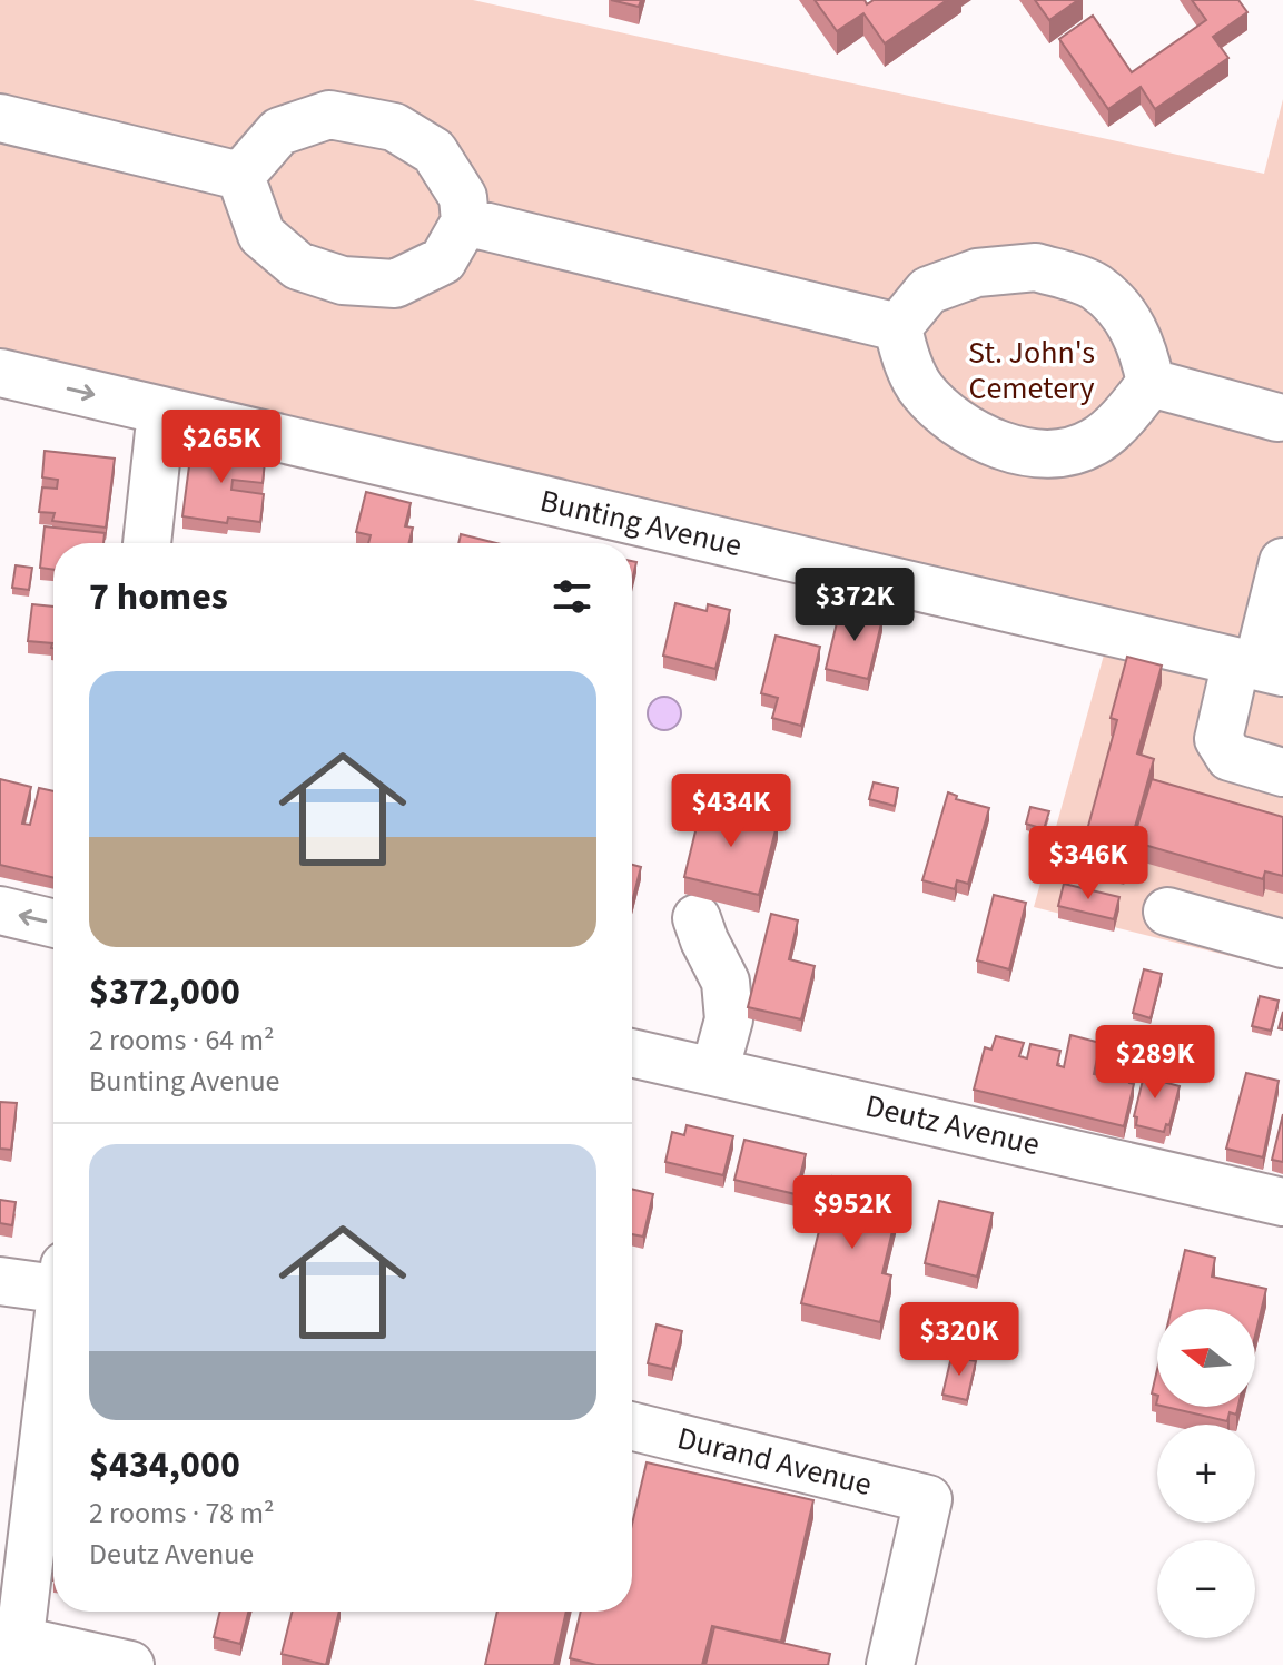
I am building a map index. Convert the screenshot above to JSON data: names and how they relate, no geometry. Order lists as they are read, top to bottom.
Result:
{
  "streets": {
    "street": ["Bunting Avenue", "Deutz Avenue", "Durand Avenue"]
  },
  "parks": ["St. John's Cemetery"],
  "north": "left",
  "page": {
    "price": [
      "$265K",
      "$372K",
      "$434K",
      "$346K",
      "$289K",
      "$952K",
      "$320K"
    ],
    "heading": "7 homes",
    "list": [
      {
        "name": "$372,000",
        "note": "2 rooms · 64 m² · Bunting Avenue"
      },
      {
        "name": "$434,000",
        "note": "2 rooms · 78 m² · Deutz Avenue"
      }
    ],
    "map_buttons": ["+", "−"]
  }
}
